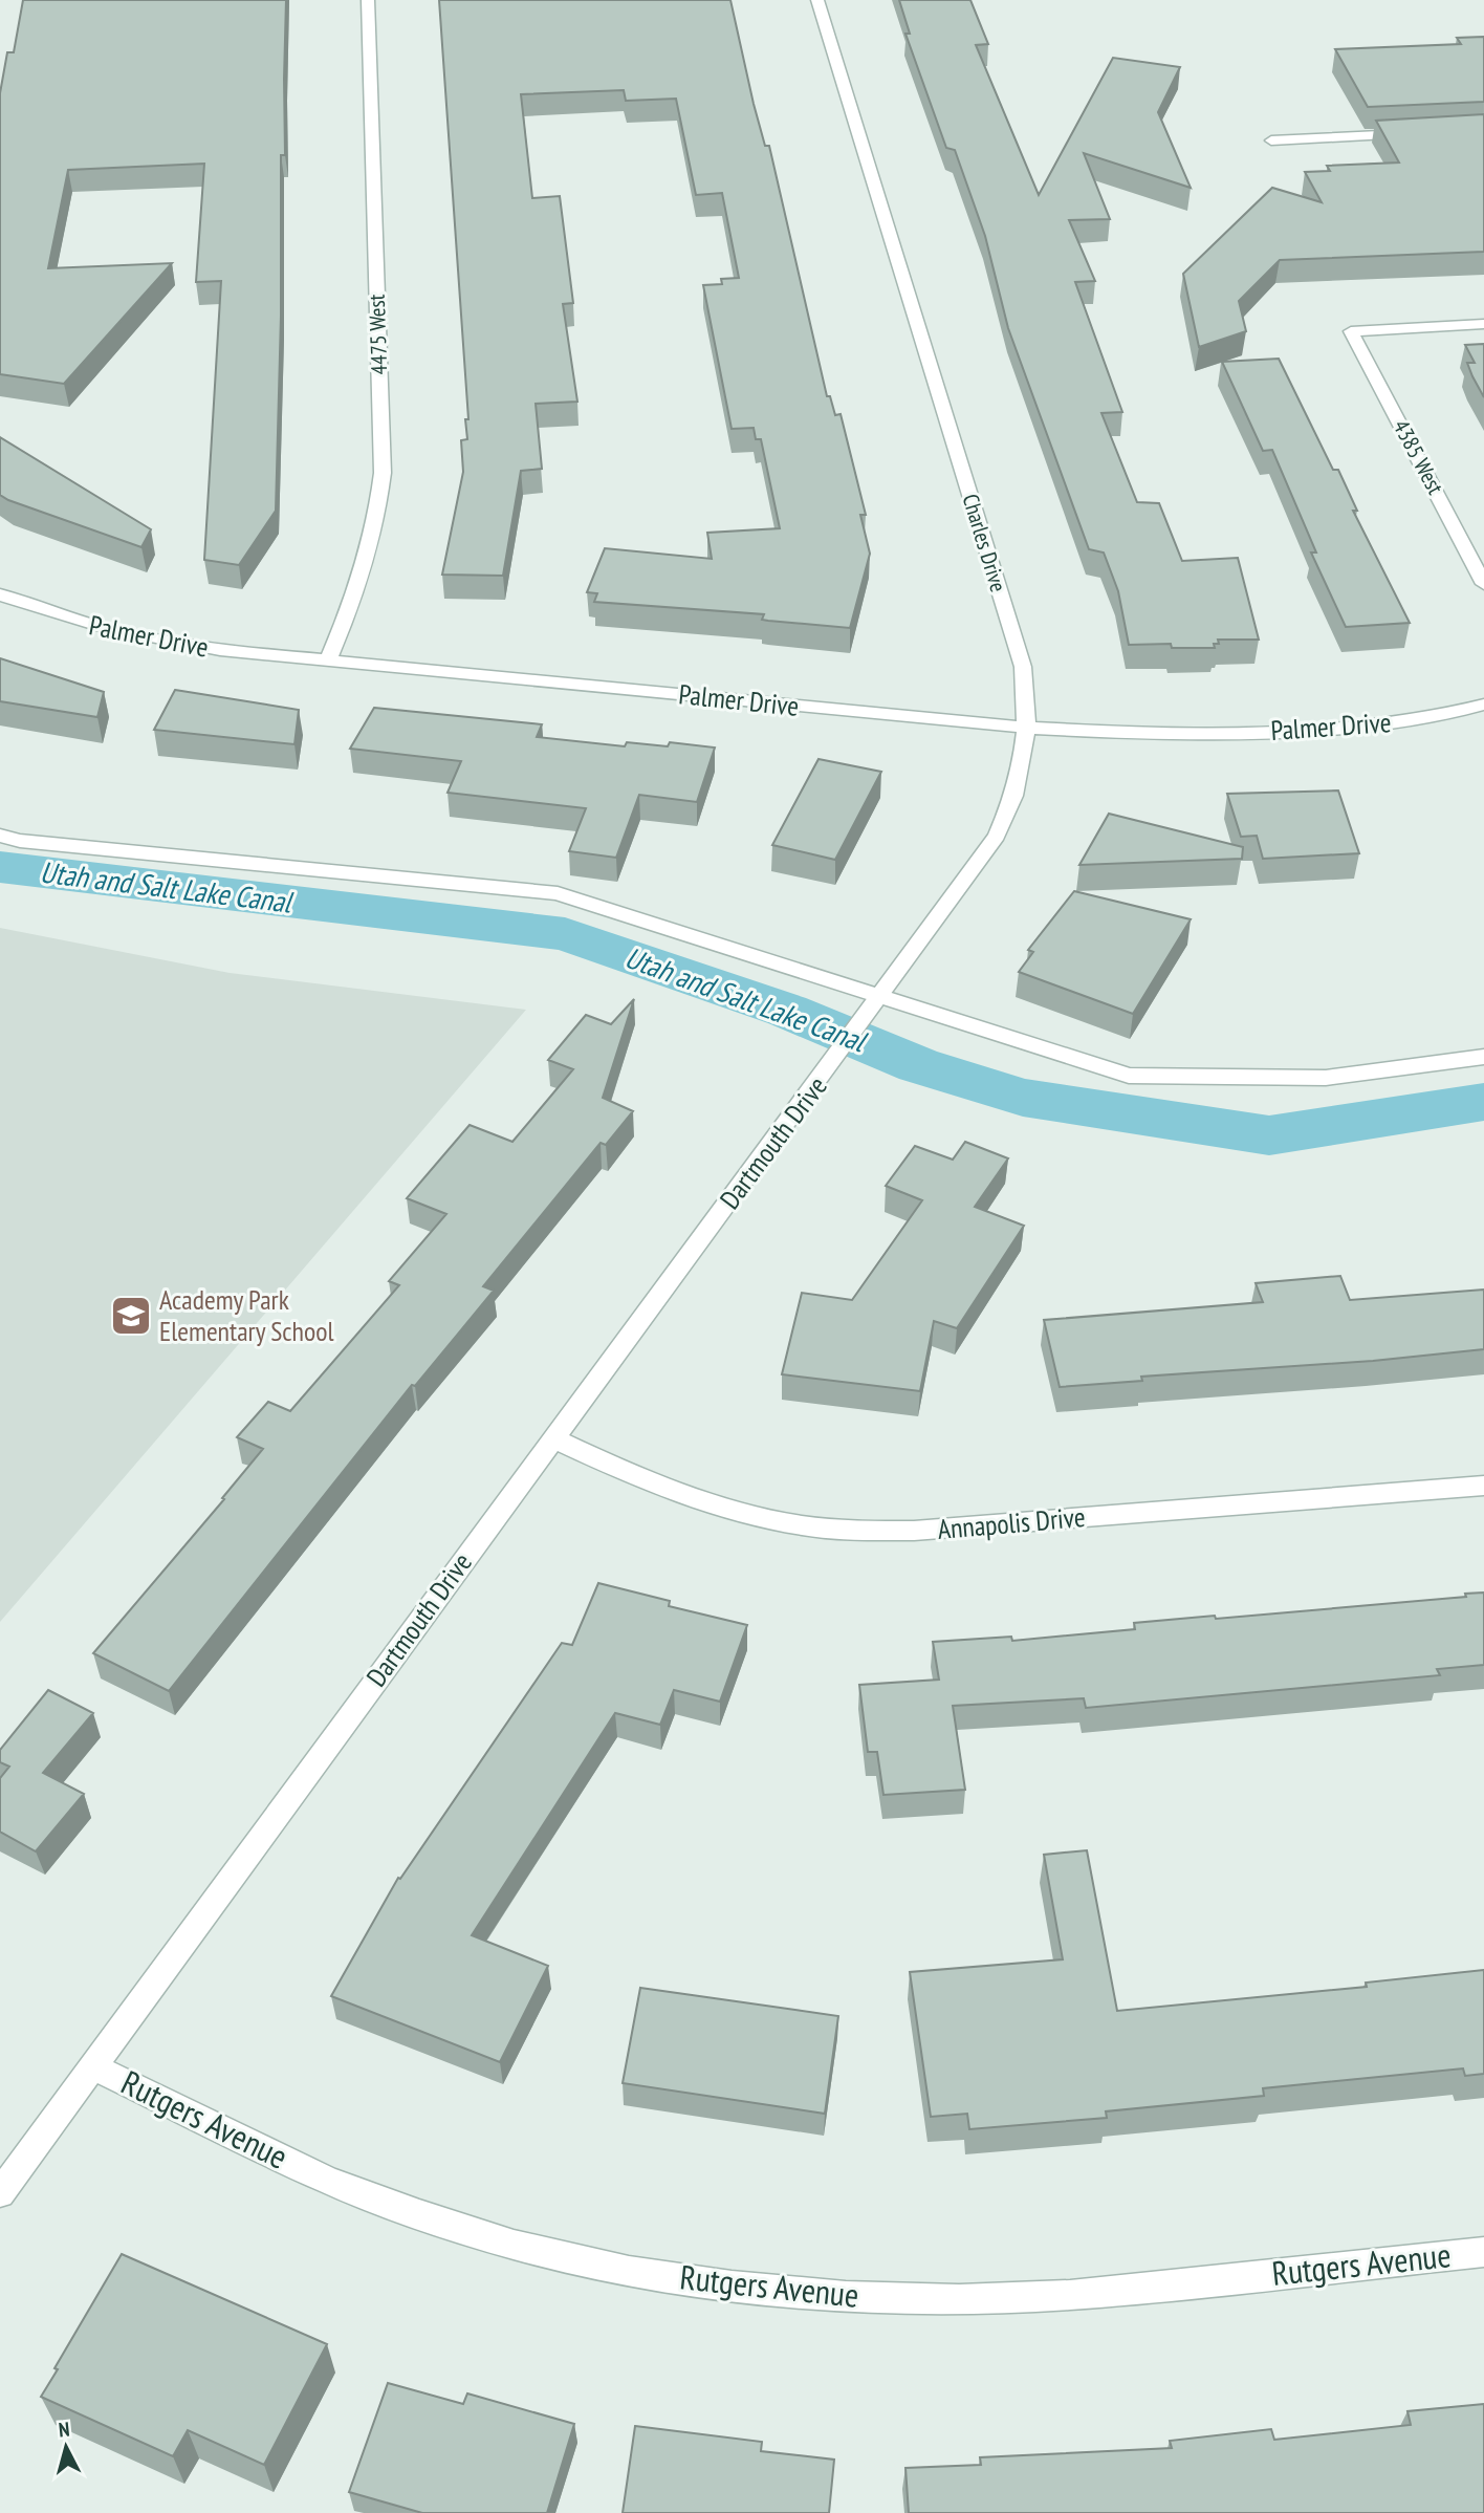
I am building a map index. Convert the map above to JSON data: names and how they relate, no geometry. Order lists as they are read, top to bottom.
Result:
{
  "streets": {
    "street": [
      "4475 West",
      "4385 West",
      "Charles Drive",
      "Palmer Drive",
      "Dartmouth Drive",
      "Annapolis Drive",
      "Rutgers Avenue"
    ]
  },
  "crossings": [
    ["4475 West", "Palmer Drive"],
    ["Charles Drive", "Palmer Drive"],
    ["Charles Drive", "Dartmouth Drive"],
    ["Dartmouth Drive", "Annapolis Drive"],
    ["Dartmouth Drive", "Rutgers Avenue"]
  ],
  "water": ["Utah and Salt Lake Canal"],
  "places": {
    "school or university": ["Academy Park Elementary School"]
  },
  "north": "top"
}
